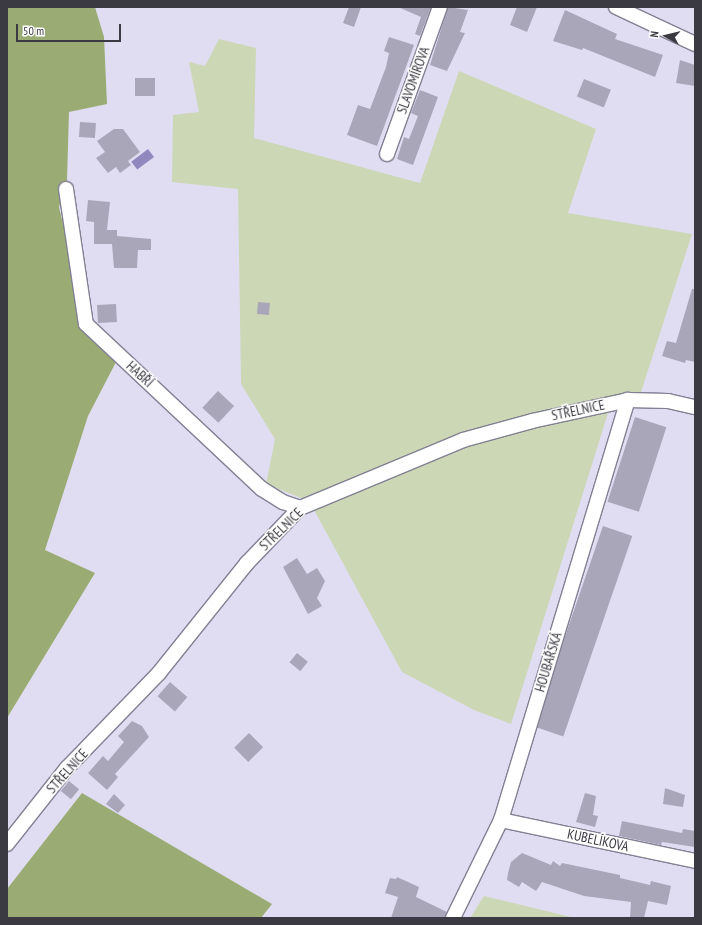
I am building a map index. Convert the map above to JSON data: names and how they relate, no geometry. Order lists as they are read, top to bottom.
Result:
{
  "streets": {
    "street": [
      "SLAVOMÍROVA",
      "HABŘÍ",
      "STŘELNICE",
      "HOUBAŘSKÁ",
      "KUBELÍKOVA"
    ]
  },
  "crossings": [
    ["HABŘÍ", "STŘELNICE"],
    ["STŘELNICE", "HOUBAŘSKÁ"],
    ["HOUBAŘSKÁ", "KUBELÍKOVA"]
  ],
  "scale_bar": "50 m",
  "north": "left"
}
